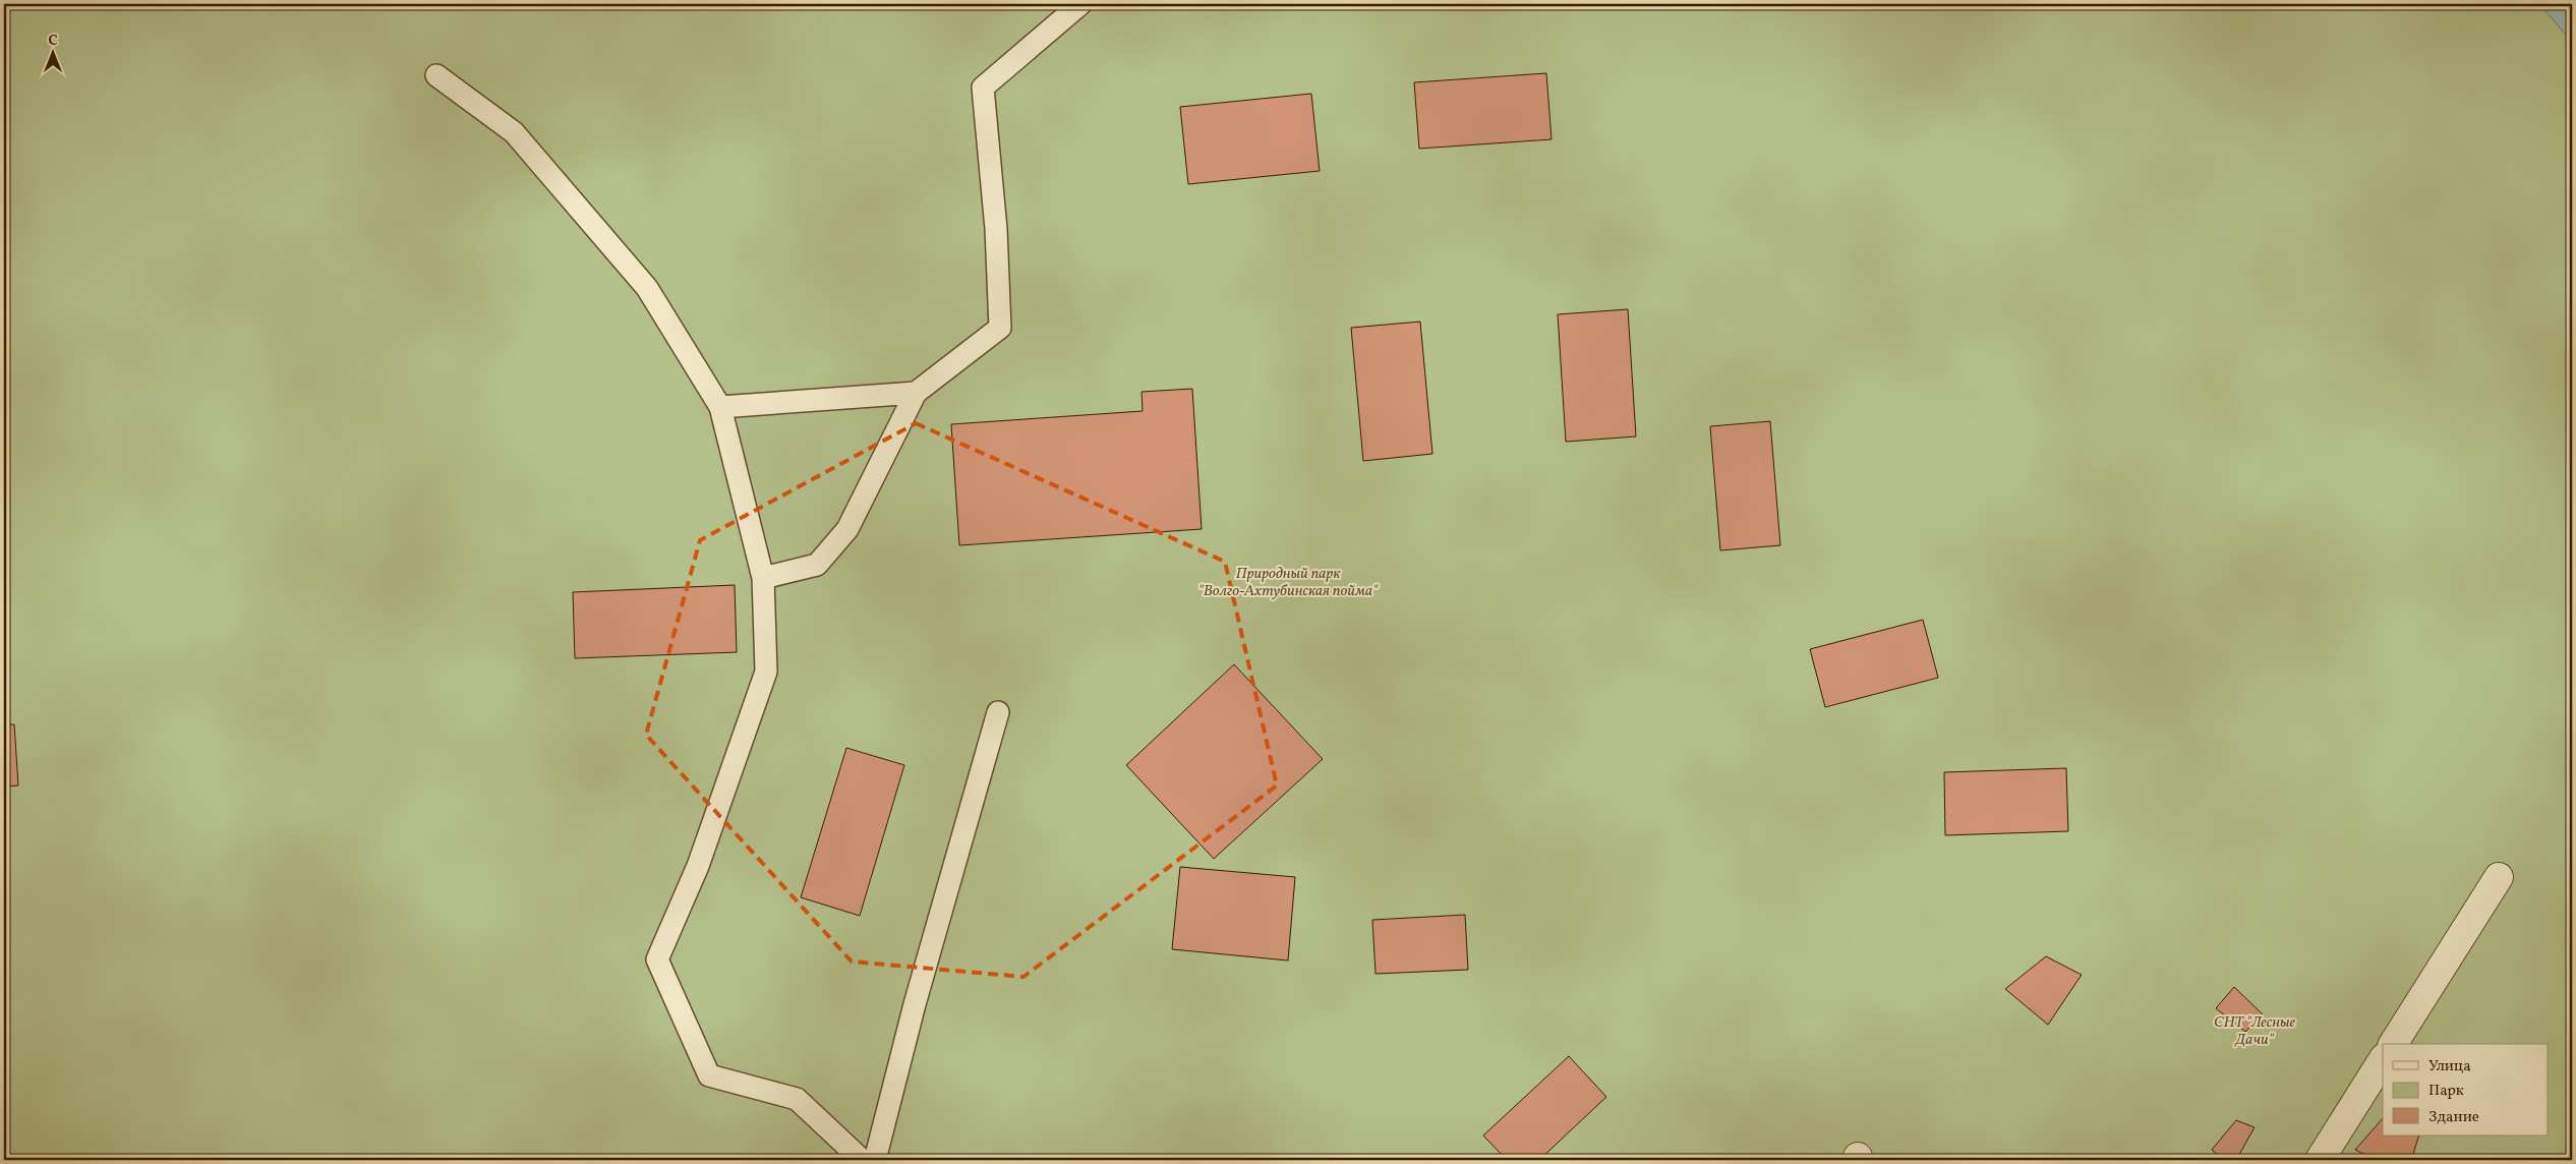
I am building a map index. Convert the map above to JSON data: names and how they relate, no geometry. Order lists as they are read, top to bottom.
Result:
{
  "parks": ["Природный парк \"Волго-Ахтубинская пойма\"", "СНТ \"Лесные Дачи\""],
  "legend": ["Улица", "Парк", "Здание"],
  "north": "top"
}
